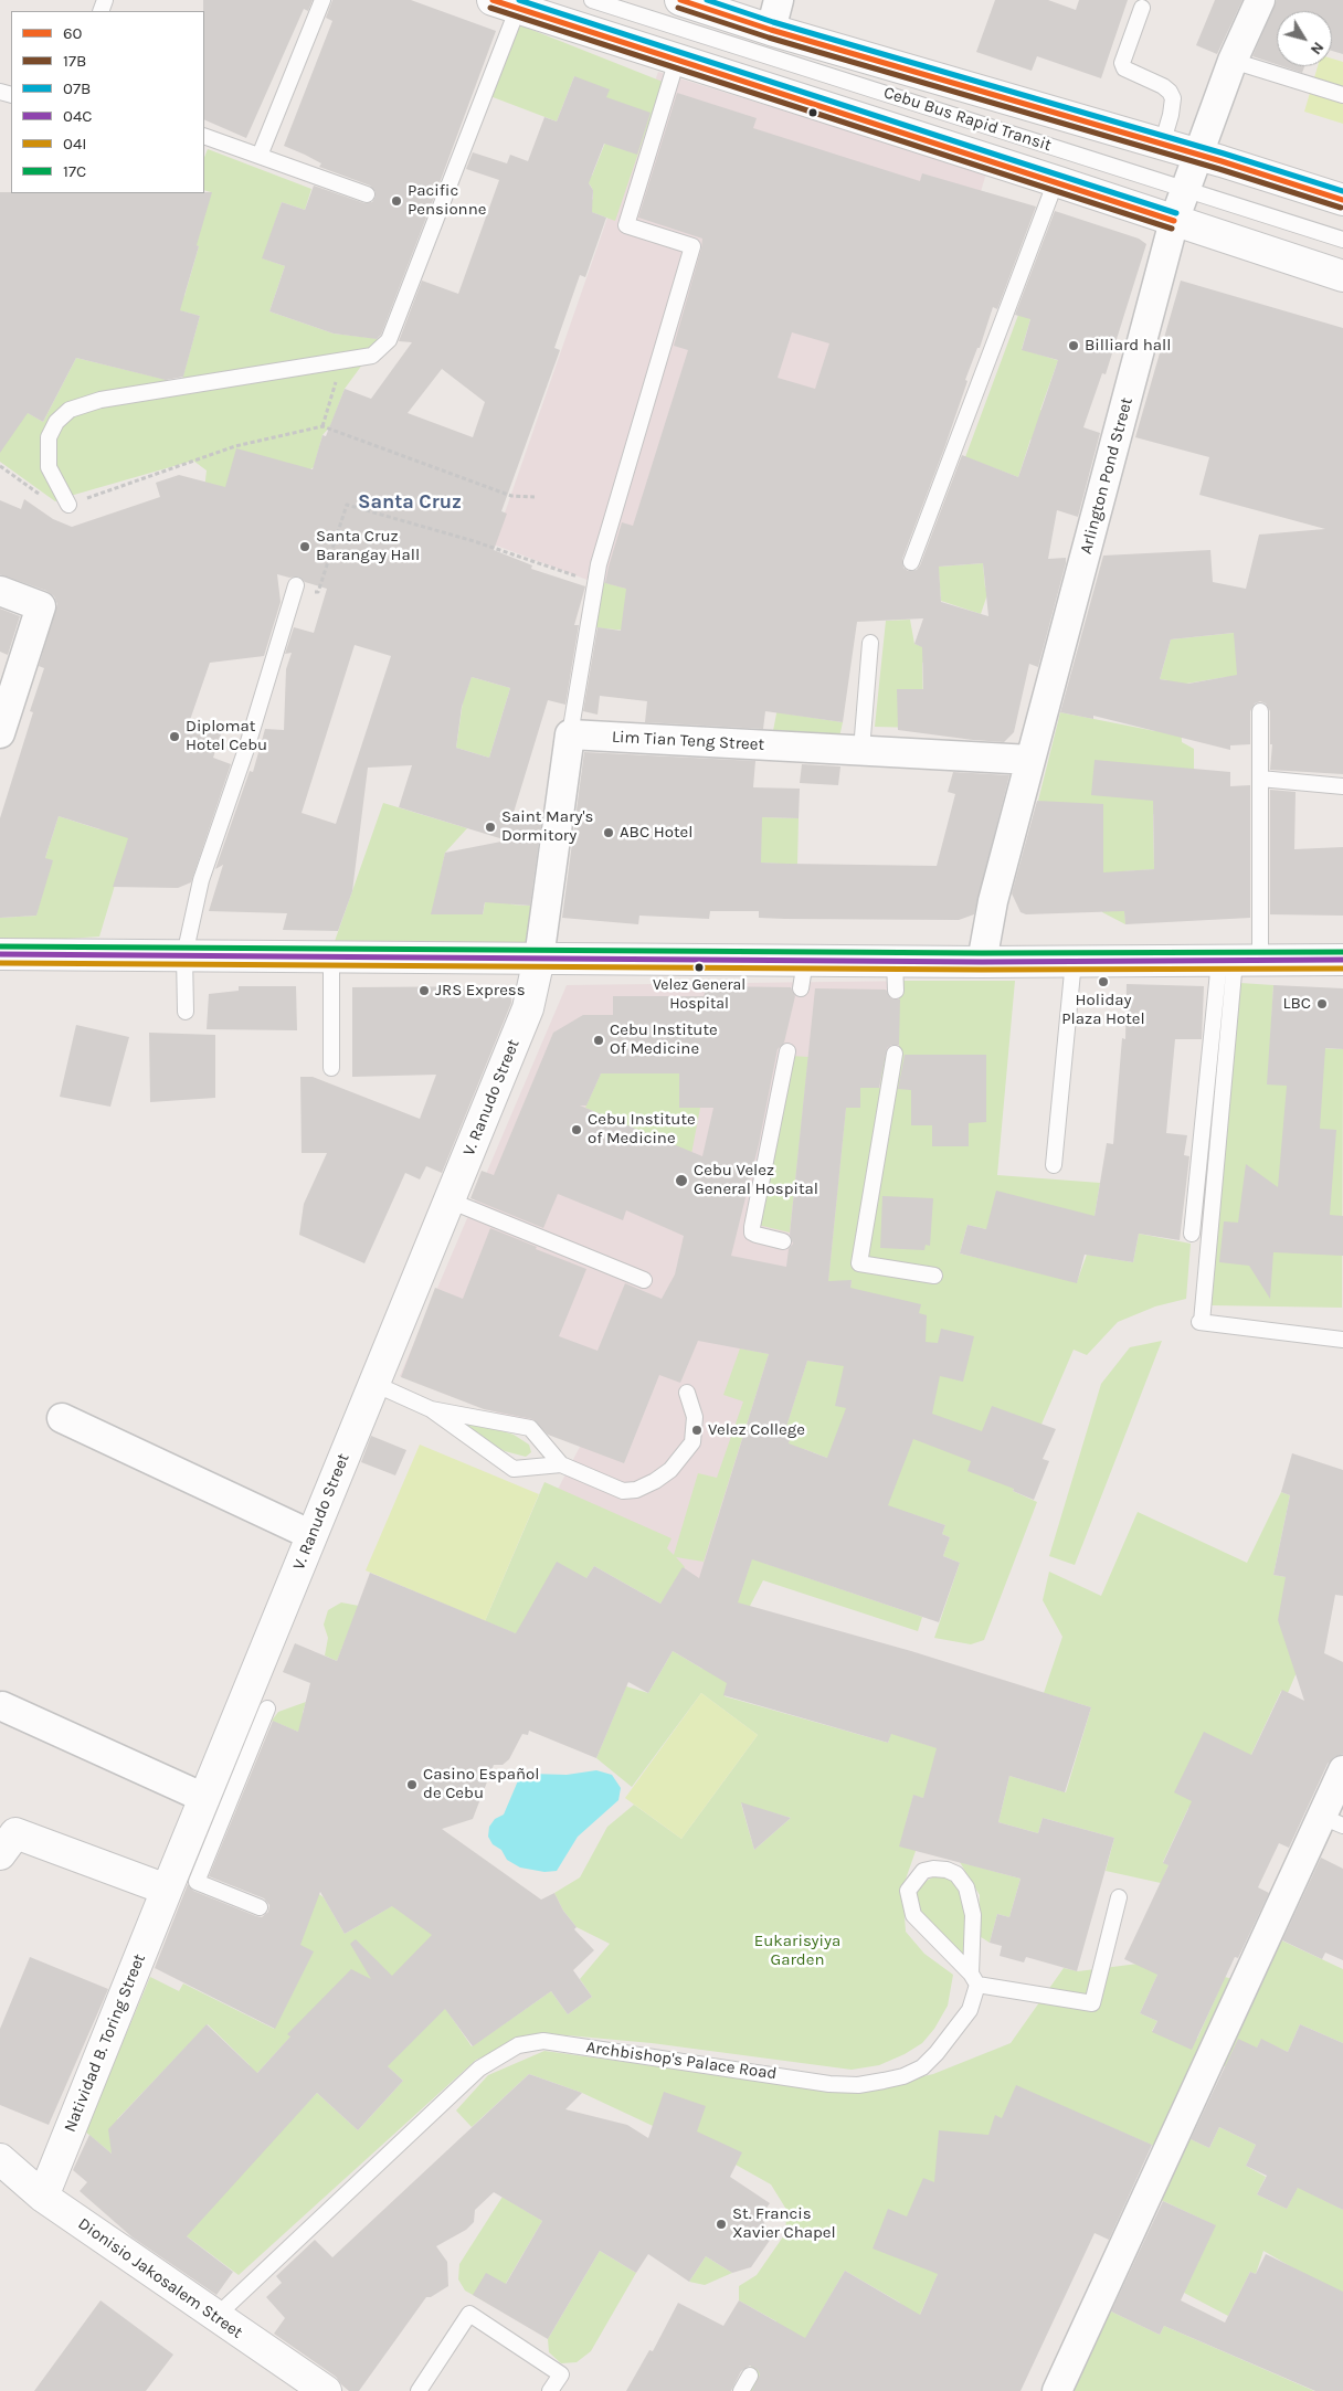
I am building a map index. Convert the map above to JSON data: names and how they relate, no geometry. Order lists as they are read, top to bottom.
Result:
{
  "streets": {
    "street": [
      "Arlington Pond Street",
      "Lim Tian Teng Street",
      "V. Ranudo Street",
      "Natividad B. Toring Street",
      "Dionisio Jakosalem Street"
    ],
    "lane": ["Cebu Bus Rapid Transit", "Archbishop's Palace Road"]
  },
  "crossings": [
    ["Cebu Bus Rapid Transit", "Arlington Pond Street"],
    ["Arlington Pond Street", "Lim Tian Teng Street"],
    ["V. Ranudo Street", "Natividad B. Toring Street"],
    ["Natividad B. Toring Street", "Dionisio Jakosalem Street"],
    ["Archbishop's Palace Road", "Dionisio Jakosalem Street"]
  ],
  "districts": ["Santa Cruz"],
  "parks": ["Eukarisyiya Garden"],
  "places": [
    "Pacific Pensionne",
    "Billiard hall",
    "Santa Cruz Barangay Hall",
    "Diplomat Hotel Cebu",
    "Saint Mary's Dormitory",
    "ABC Hotel",
    "Velez General Hospital",
    "Holiday Plaza Hotel",
    "JRS Express",
    "LBC",
    "Cebu Institute Of Medicine",
    "Cebu Institute of Medicine",
    "Cebu Velez General Hospital",
    "Velez College",
    "Casino Español de Cebu",
    "St. Francis Xavier Chapel"
  ],
  "lines": [
    "transit line 60",
    "transit line 07B",
    "transit line 17B",
    "transit line 17C",
    "transit line 04C",
    "transit line 04I"
  ],
  "legend": [
    "60",
    "17B",
    "07B",
    "04C",
    "04I",
    "17C"
  ],
  "north": "bottom right"
}
